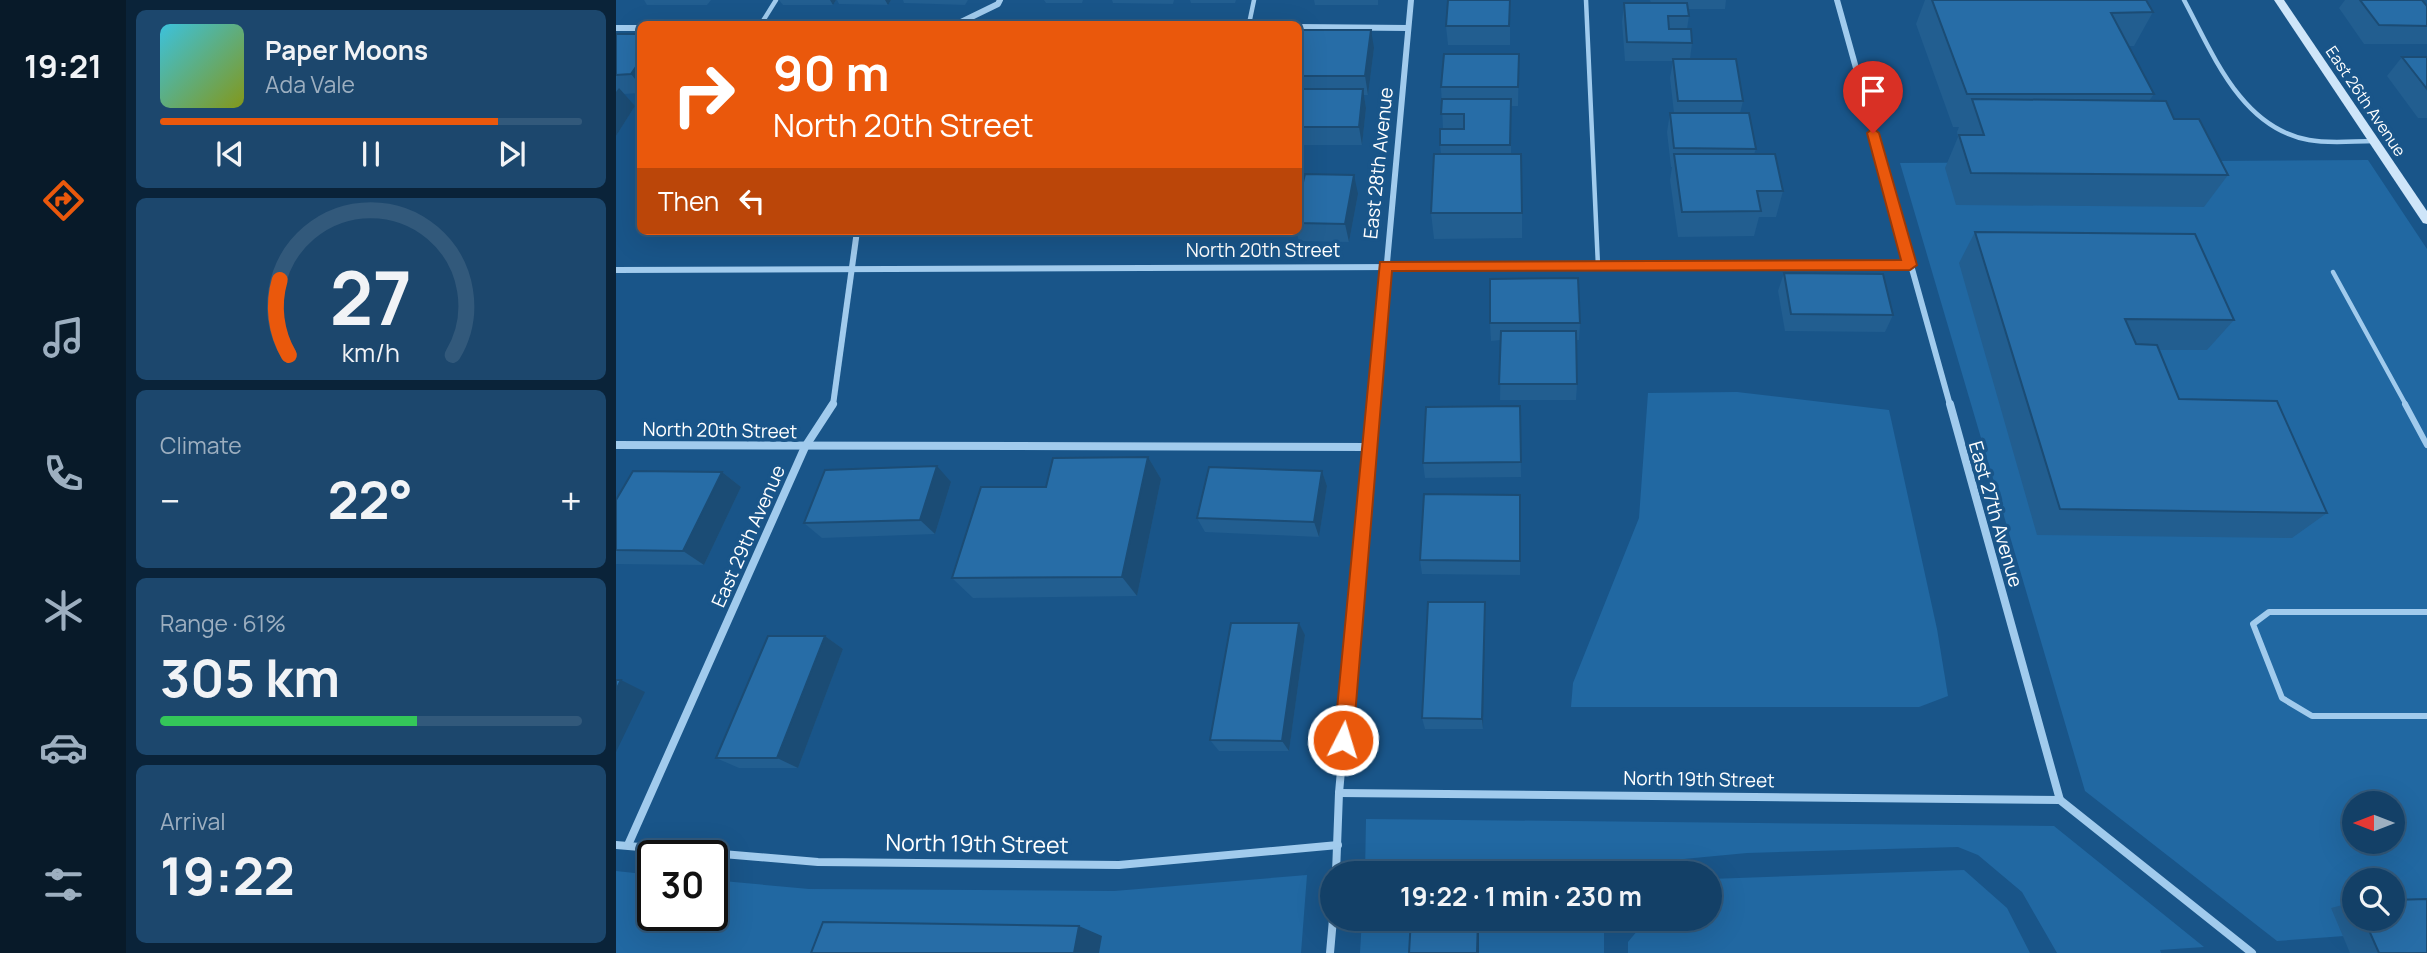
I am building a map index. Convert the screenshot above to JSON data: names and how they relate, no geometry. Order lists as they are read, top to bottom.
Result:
{
  "streets": {
    "street": [
      "East 26th Avenue",
      "East 28th Avenue",
      "North 20th Street",
      "East 27th Avenue",
      "East 29th Avenue",
      "North 19th Street"
    ]
  },
  "crossings": [
    ["East 28th Avenue", "North 20th Street"],
    ["East 28th Avenue", "North 19th Street"],
    ["North 20th Street", "East 27th Avenue"],
    ["North 20th Street", "East 29th Avenue"],
    ["East 27th Avenue", "North 19th Street"],
    ["East 29th Avenue", "North 19th Street"]
  ],
  "north": "left",
  "page": {
    "tabs": "19:21",
    "turn": ["90 m", "North 20th Street"],
    "song": ["Paper Moons", "Ada Vale"],
    "then": "Then",
    "tile": [
      "Climate",
      ["Range · 61%", "305 km"],
      ["Arrival", "19:22"]
    ],
    "heat": ["−", "22°", "+"],
    "limit": "30",
    "trip": "19:22 · 1 min · 230 m",
    "gauge": ["27", "km/h"]
  }
}
